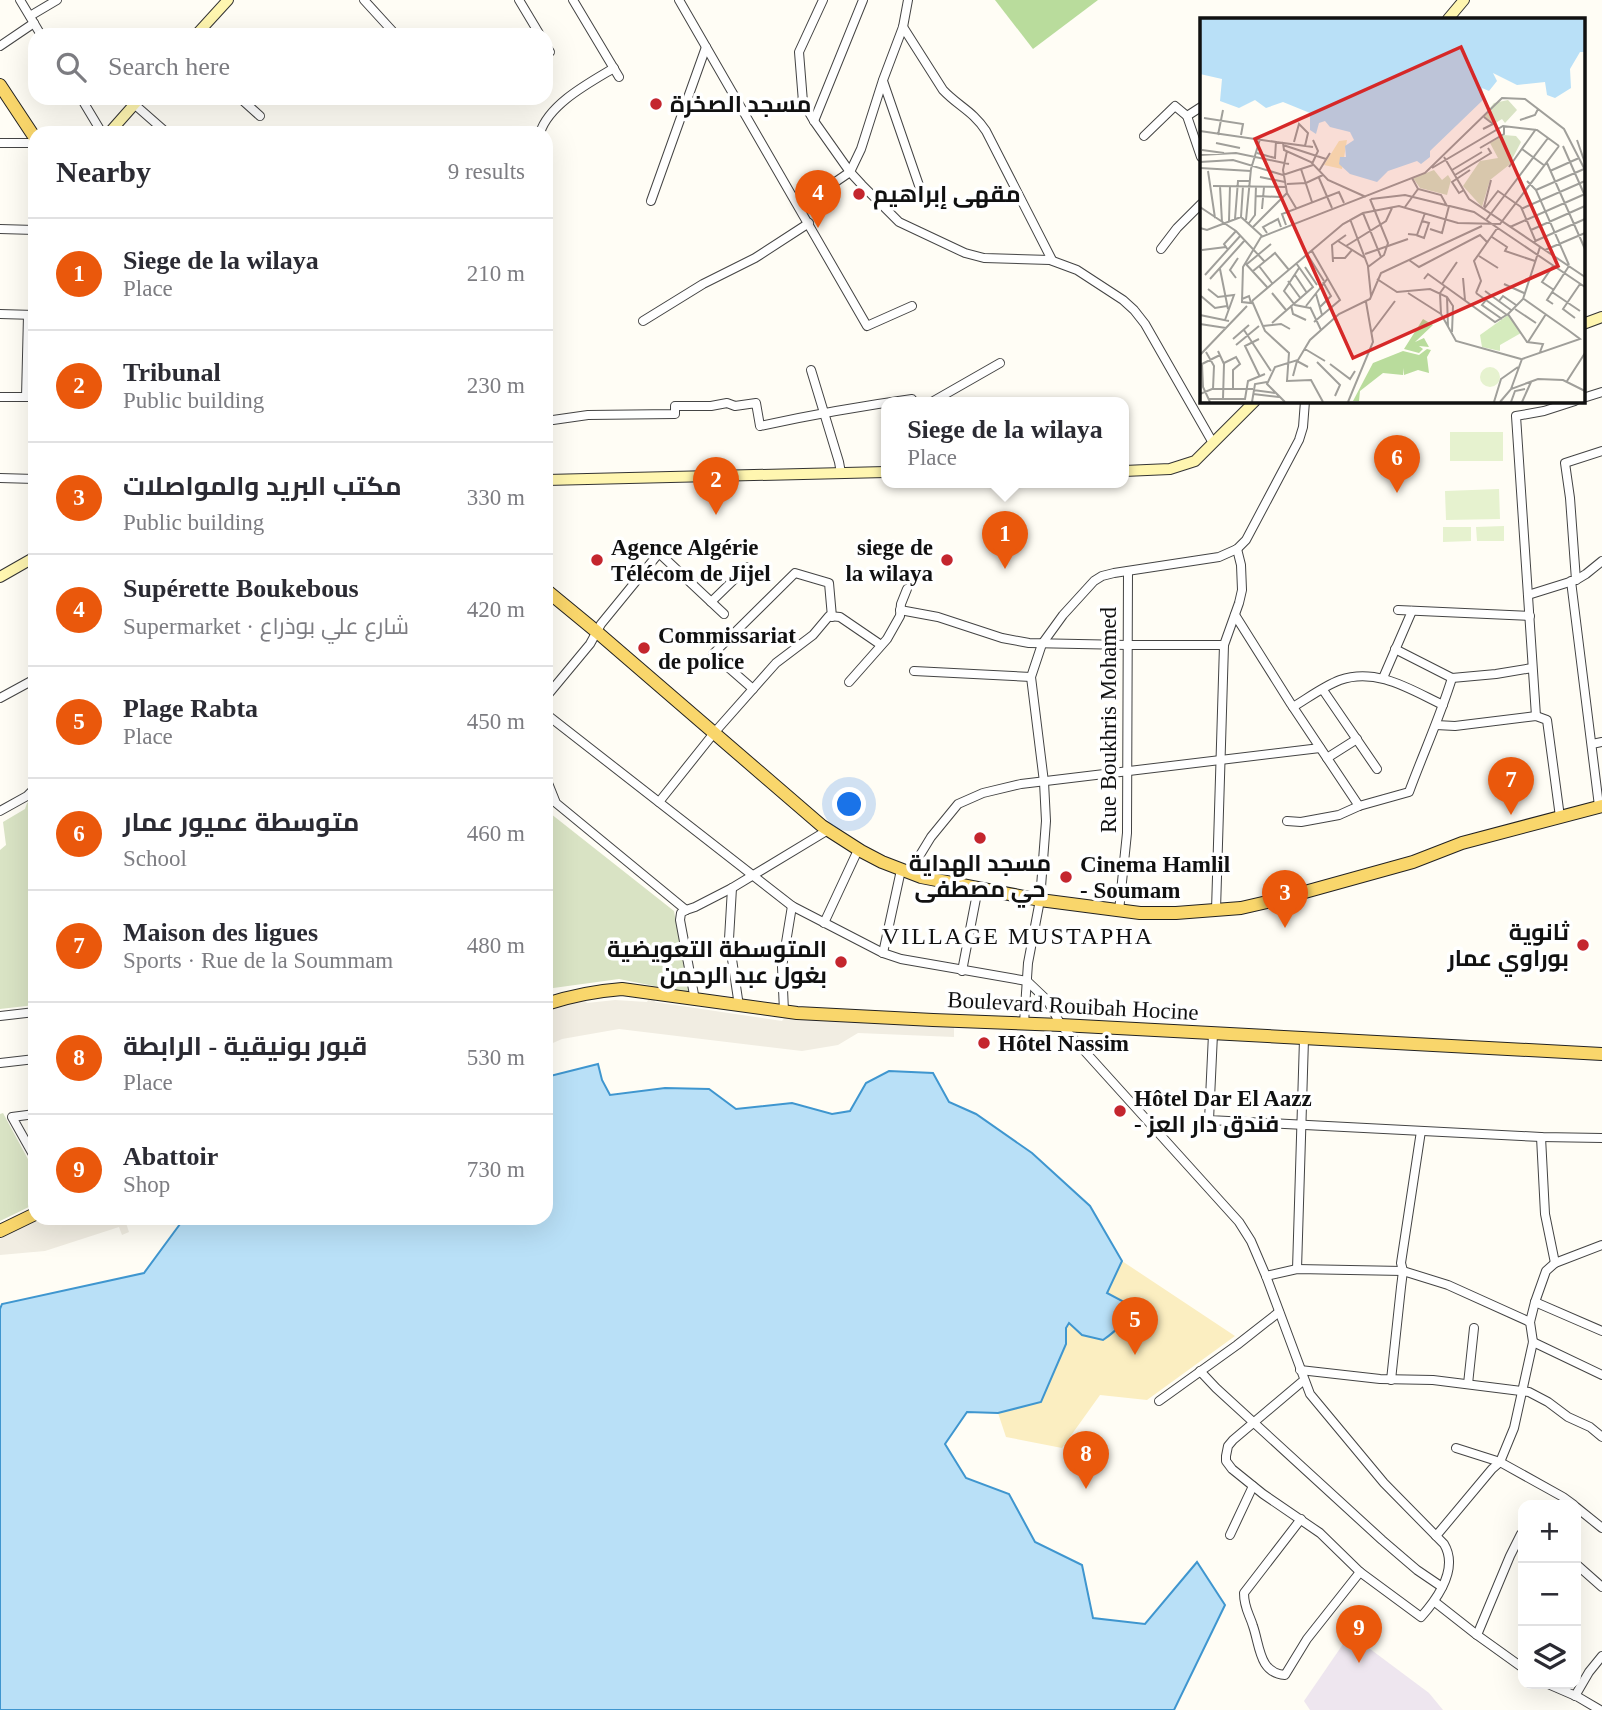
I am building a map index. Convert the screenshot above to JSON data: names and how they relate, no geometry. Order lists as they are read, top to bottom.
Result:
{
  "streets": {
    "main road": ["Boulevard Rouibah Hocine"],
    "street": ["Rue Boukhris Mohamed"]
  },
  "districts": ["VILLAGE MUSTAPHA"],
  "places": [
    "مسجد الصخرة",
    "مقهى إبراهيم",
    "Agence Algérie Télécom de Jijel",
    "siege de la wilaya",
    "Commissariat de police",
    "مسجد الهداية حي مصطفى",
    "Cinema Hamlil - Soumam",
    "ثانوية بوراوي عمار",
    "المتوسطة التعويضية بغول عبد الرحمن",
    "Hôtel Nassim",
    "Hôtel Dar El Aazz - فندق دار العز"
  ],
  "page": {
    "search": "Search here",
    "heading": ["Nearby", "9 results"],
    "pins": [
      "4",
      "6",
      "2",
      "1",
      "7",
      "3",
      "5",
      "8",
      "9"
    ],
    "list": [
      {
        "mark": "1",
        "name": "Siege de la wilaya",
        "note": "Place",
        "value": "210 m"
      },
      {
        "mark": "2",
        "name": "Tribunal",
        "note": "Public building",
        "value": "230 m"
      },
      {
        "mark": "3",
        "name": "مكتب البريد والمواصلات",
        "note": "Public building",
        "value": "330 m"
      },
      {
        "mark": "4",
        "name": "Supérette Boukebous",
        "note": "Supermarket · شارع علي بوذراع",
        "value": "420 m"
      },
      {
        "mark": "5",
        "name": "Plage Rabta",
        "note": "Place",
        "value": "450 m"
      },
      {
        "mark": "6",
        "name": "متوسطة عميور عمار",
        "note": "School",
        "value": "460 m"
      },
      {
        "mark": "7",
        "name": "Maison des ligues",
        "note": "Sports · Rue de la Soummam",
        "value": "480 m"
      },
      {
        "mark": "8",
        "name": "قبور بونيقية - الرابطة",
        "note": "Place",
        "value": "530 m"
      },
      {
        "mark": "9",
        "name": "Abattoir",
        "note": "Shop",
        "value": "730 m"
      }
    ],
    "popup": ["Siege de la wilaya", "Place"],
    "map_buttons": ["+", "−"]
  }
}
